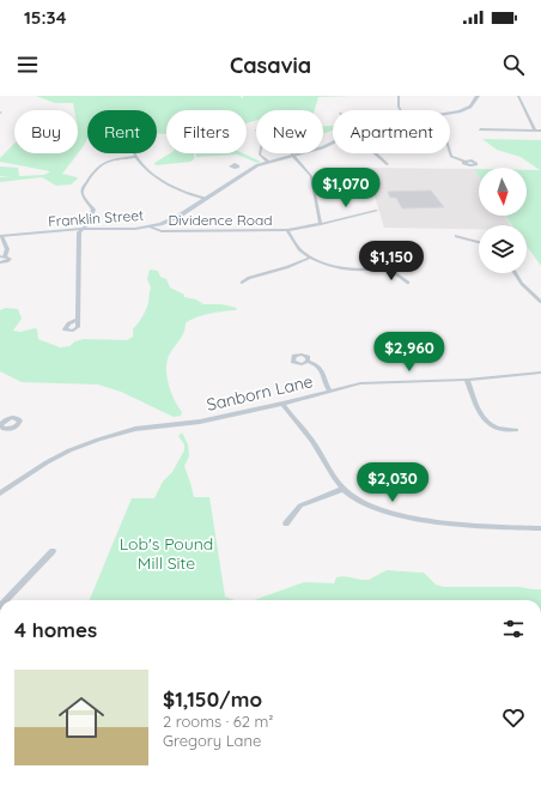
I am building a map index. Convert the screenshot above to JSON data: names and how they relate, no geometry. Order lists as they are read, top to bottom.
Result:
{
  "streets": {
    "main road": ["Franklin Street"],
    "street": ["Dividence Road", "Sanborn Lane"]
  },
  "crossings": [
    ["Franklin Street", "Dividence Road"]
  ],
  "parks": ["Lob's Pound Mill Site"],
  "north": "bottom",
  "page": {
    "status": "15:34",
    "header": "Casavia",
    "chip": [
      "Buy",
      "Rent",
      "Filters",
      "New",
      "Apartment"
    ],
    "price": [
      "$1,070",
      "$1,150",
      "$2,960",
      "$2,030"
    ],
    "heading": "4 homes",
    "list": [
      {
        "name": "$1,150/mo",
        "note": "2 rooms · 62 m² · Gregory Lane"
      }
    ]
  }
}
